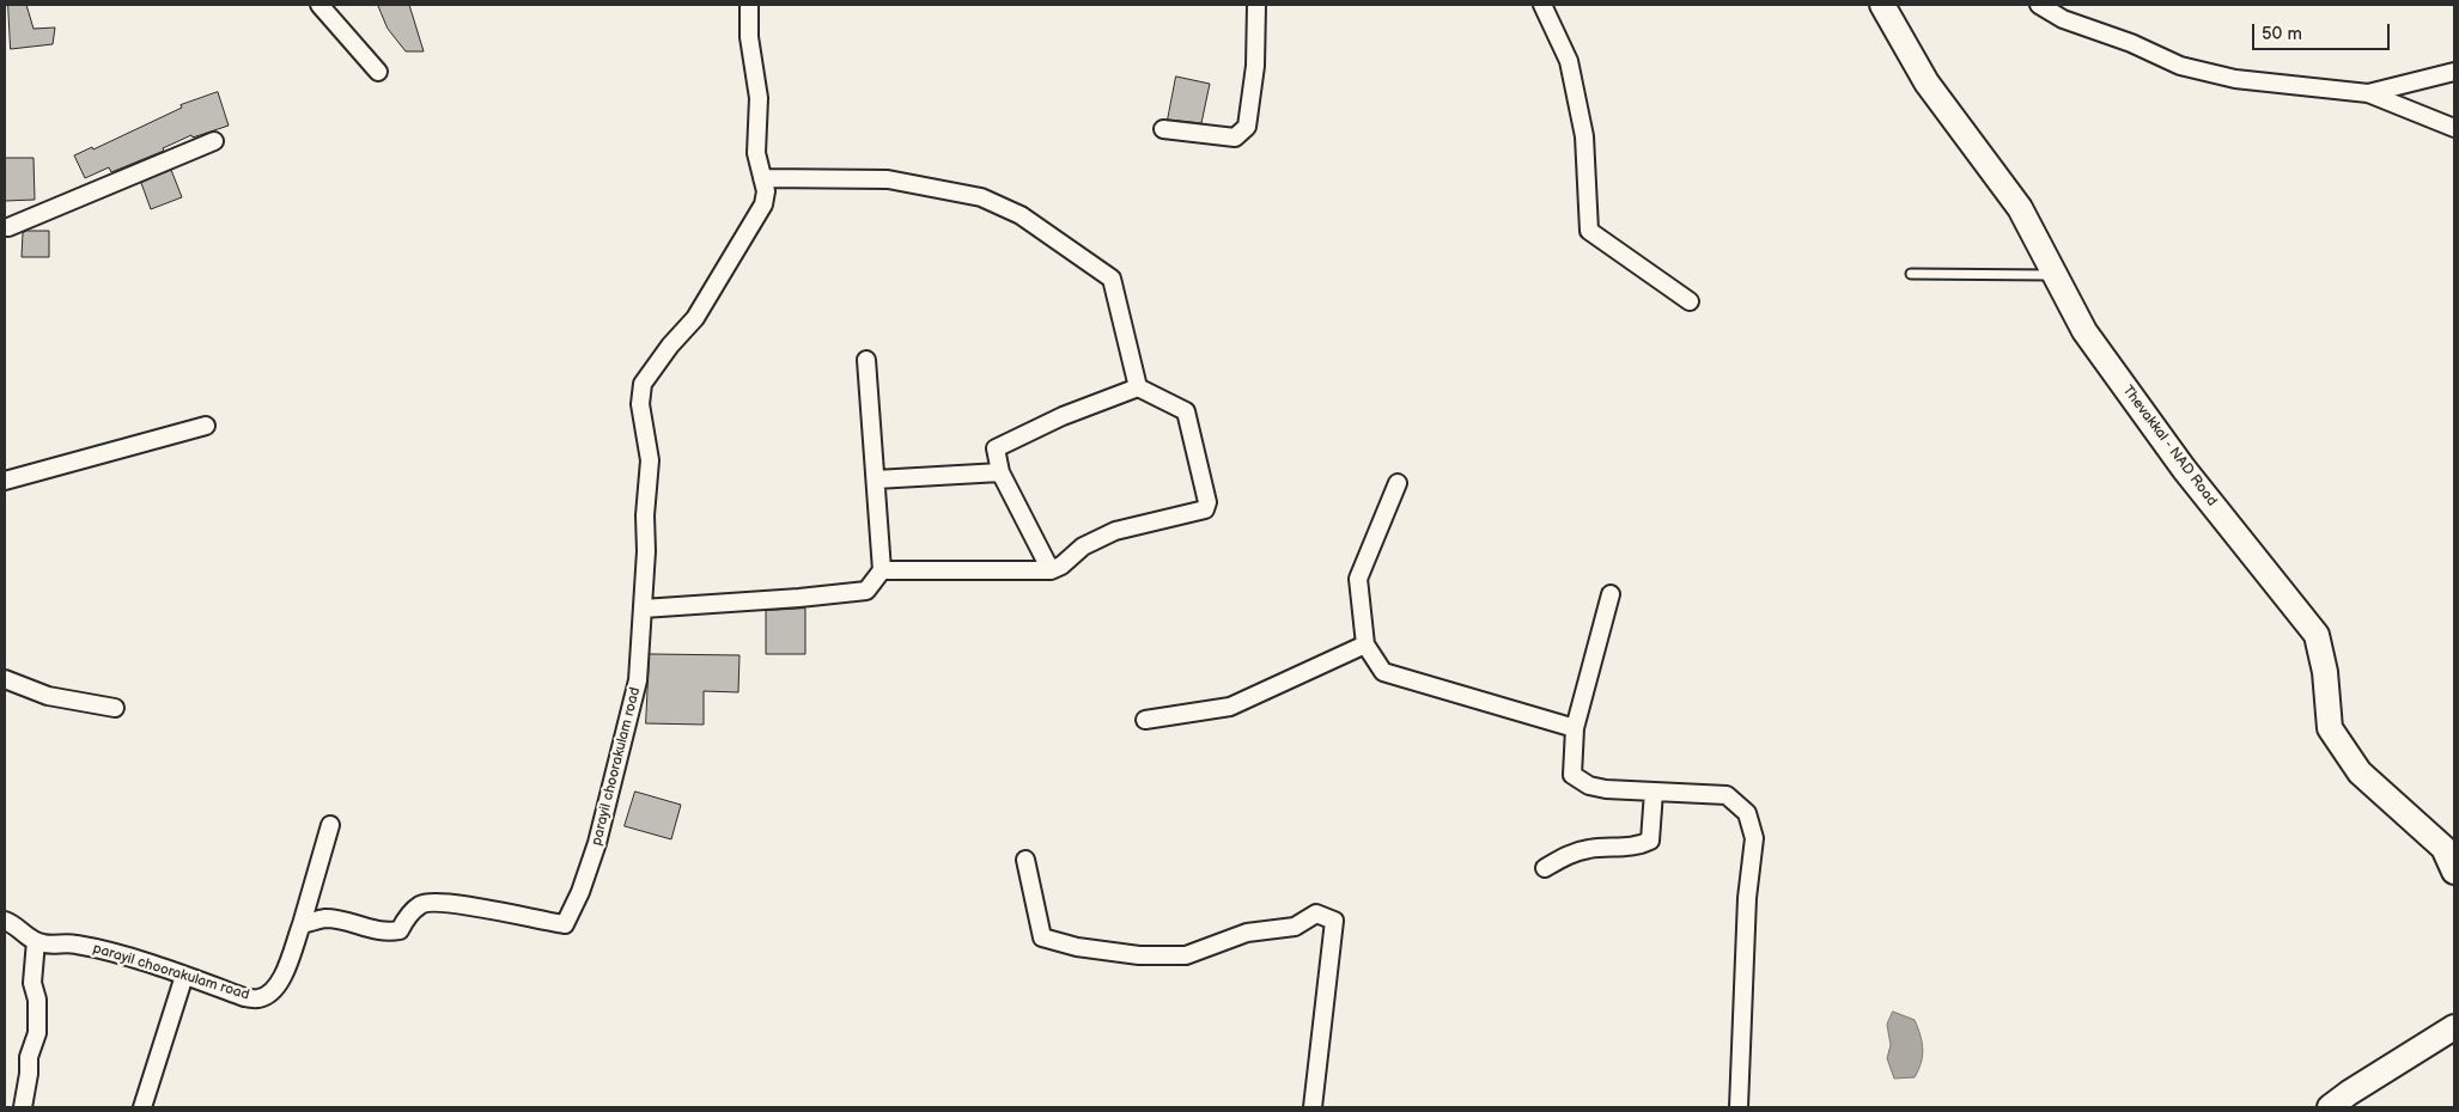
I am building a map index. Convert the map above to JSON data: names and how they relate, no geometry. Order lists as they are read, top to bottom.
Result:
{
  "streets": {
    "main road": ["Thevakkal - NAD Road"],
    "street": ["parayil choorakulam road"]
  },
  "scale_bar": "50 m"
}
